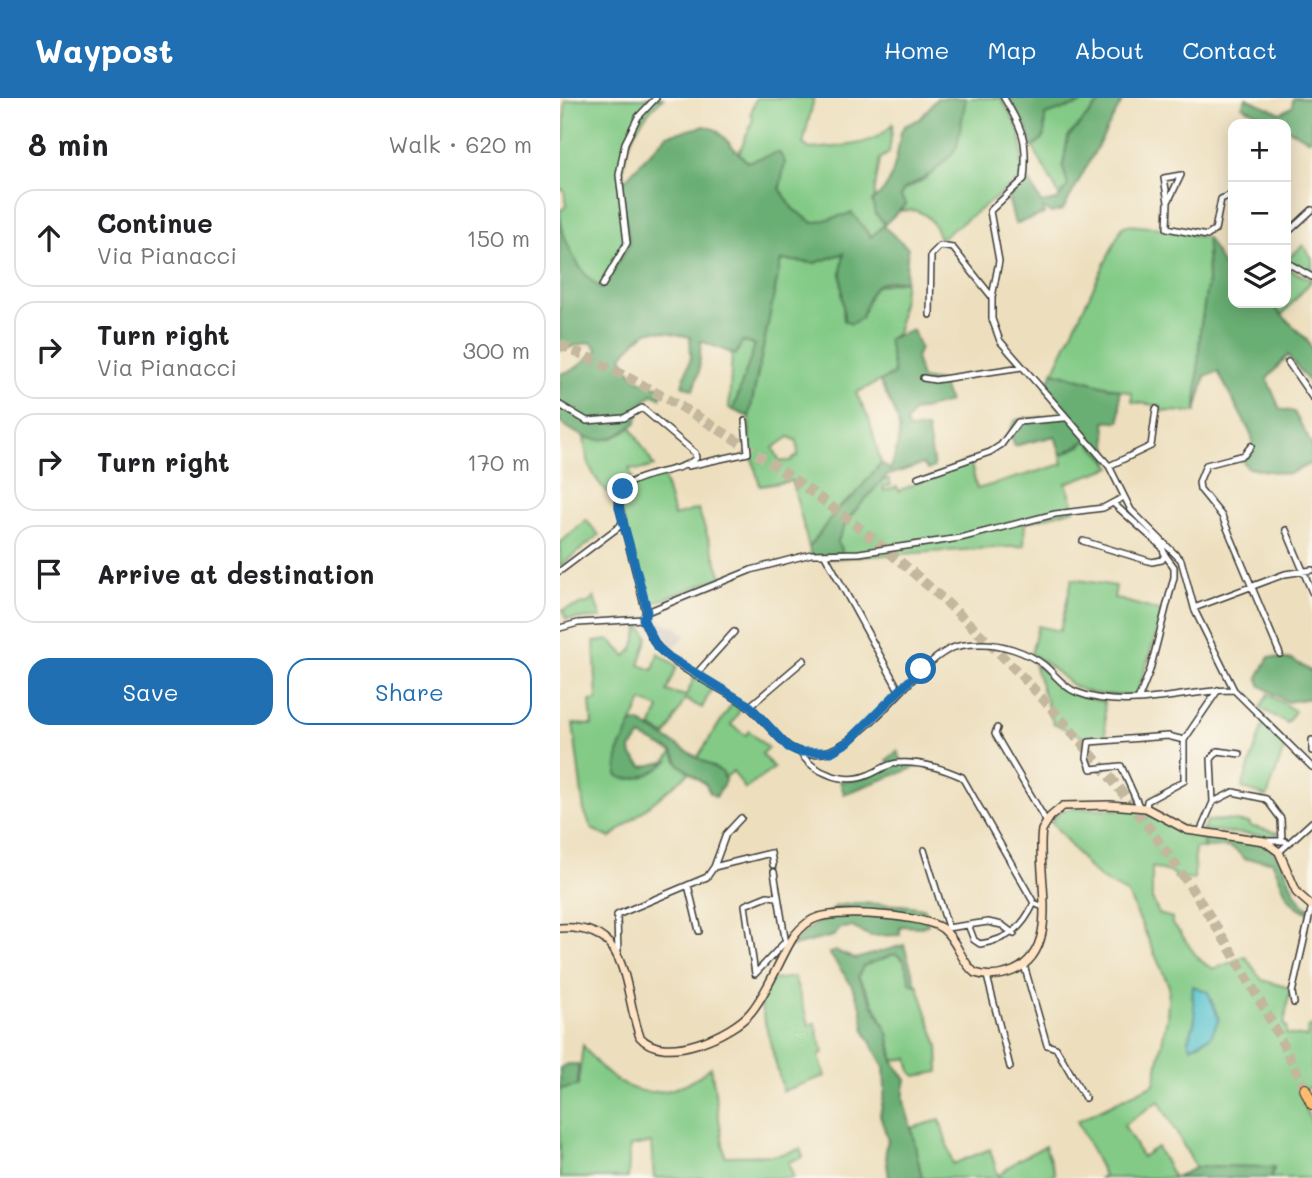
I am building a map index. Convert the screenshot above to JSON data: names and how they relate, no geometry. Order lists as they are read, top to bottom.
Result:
{
  "page": {
    "header": "Waypost",
    "nav": [
      "Home",
      "Map",
      "About",
      "Contact"
    ],
    "heading": ["8 min", "Walk · 620 m"],
    "map_buttons": ["+", "−"],
    "list": [
      ["Continue", "Via Pianacci", "150 m"],
      ["Turn right", "Via Pianacci", "300 m"],
      ["Turn right", "170 m"],
      "Arrive at destination"
    ],
    "buttons": ["Save", "Share"]
  }
}
